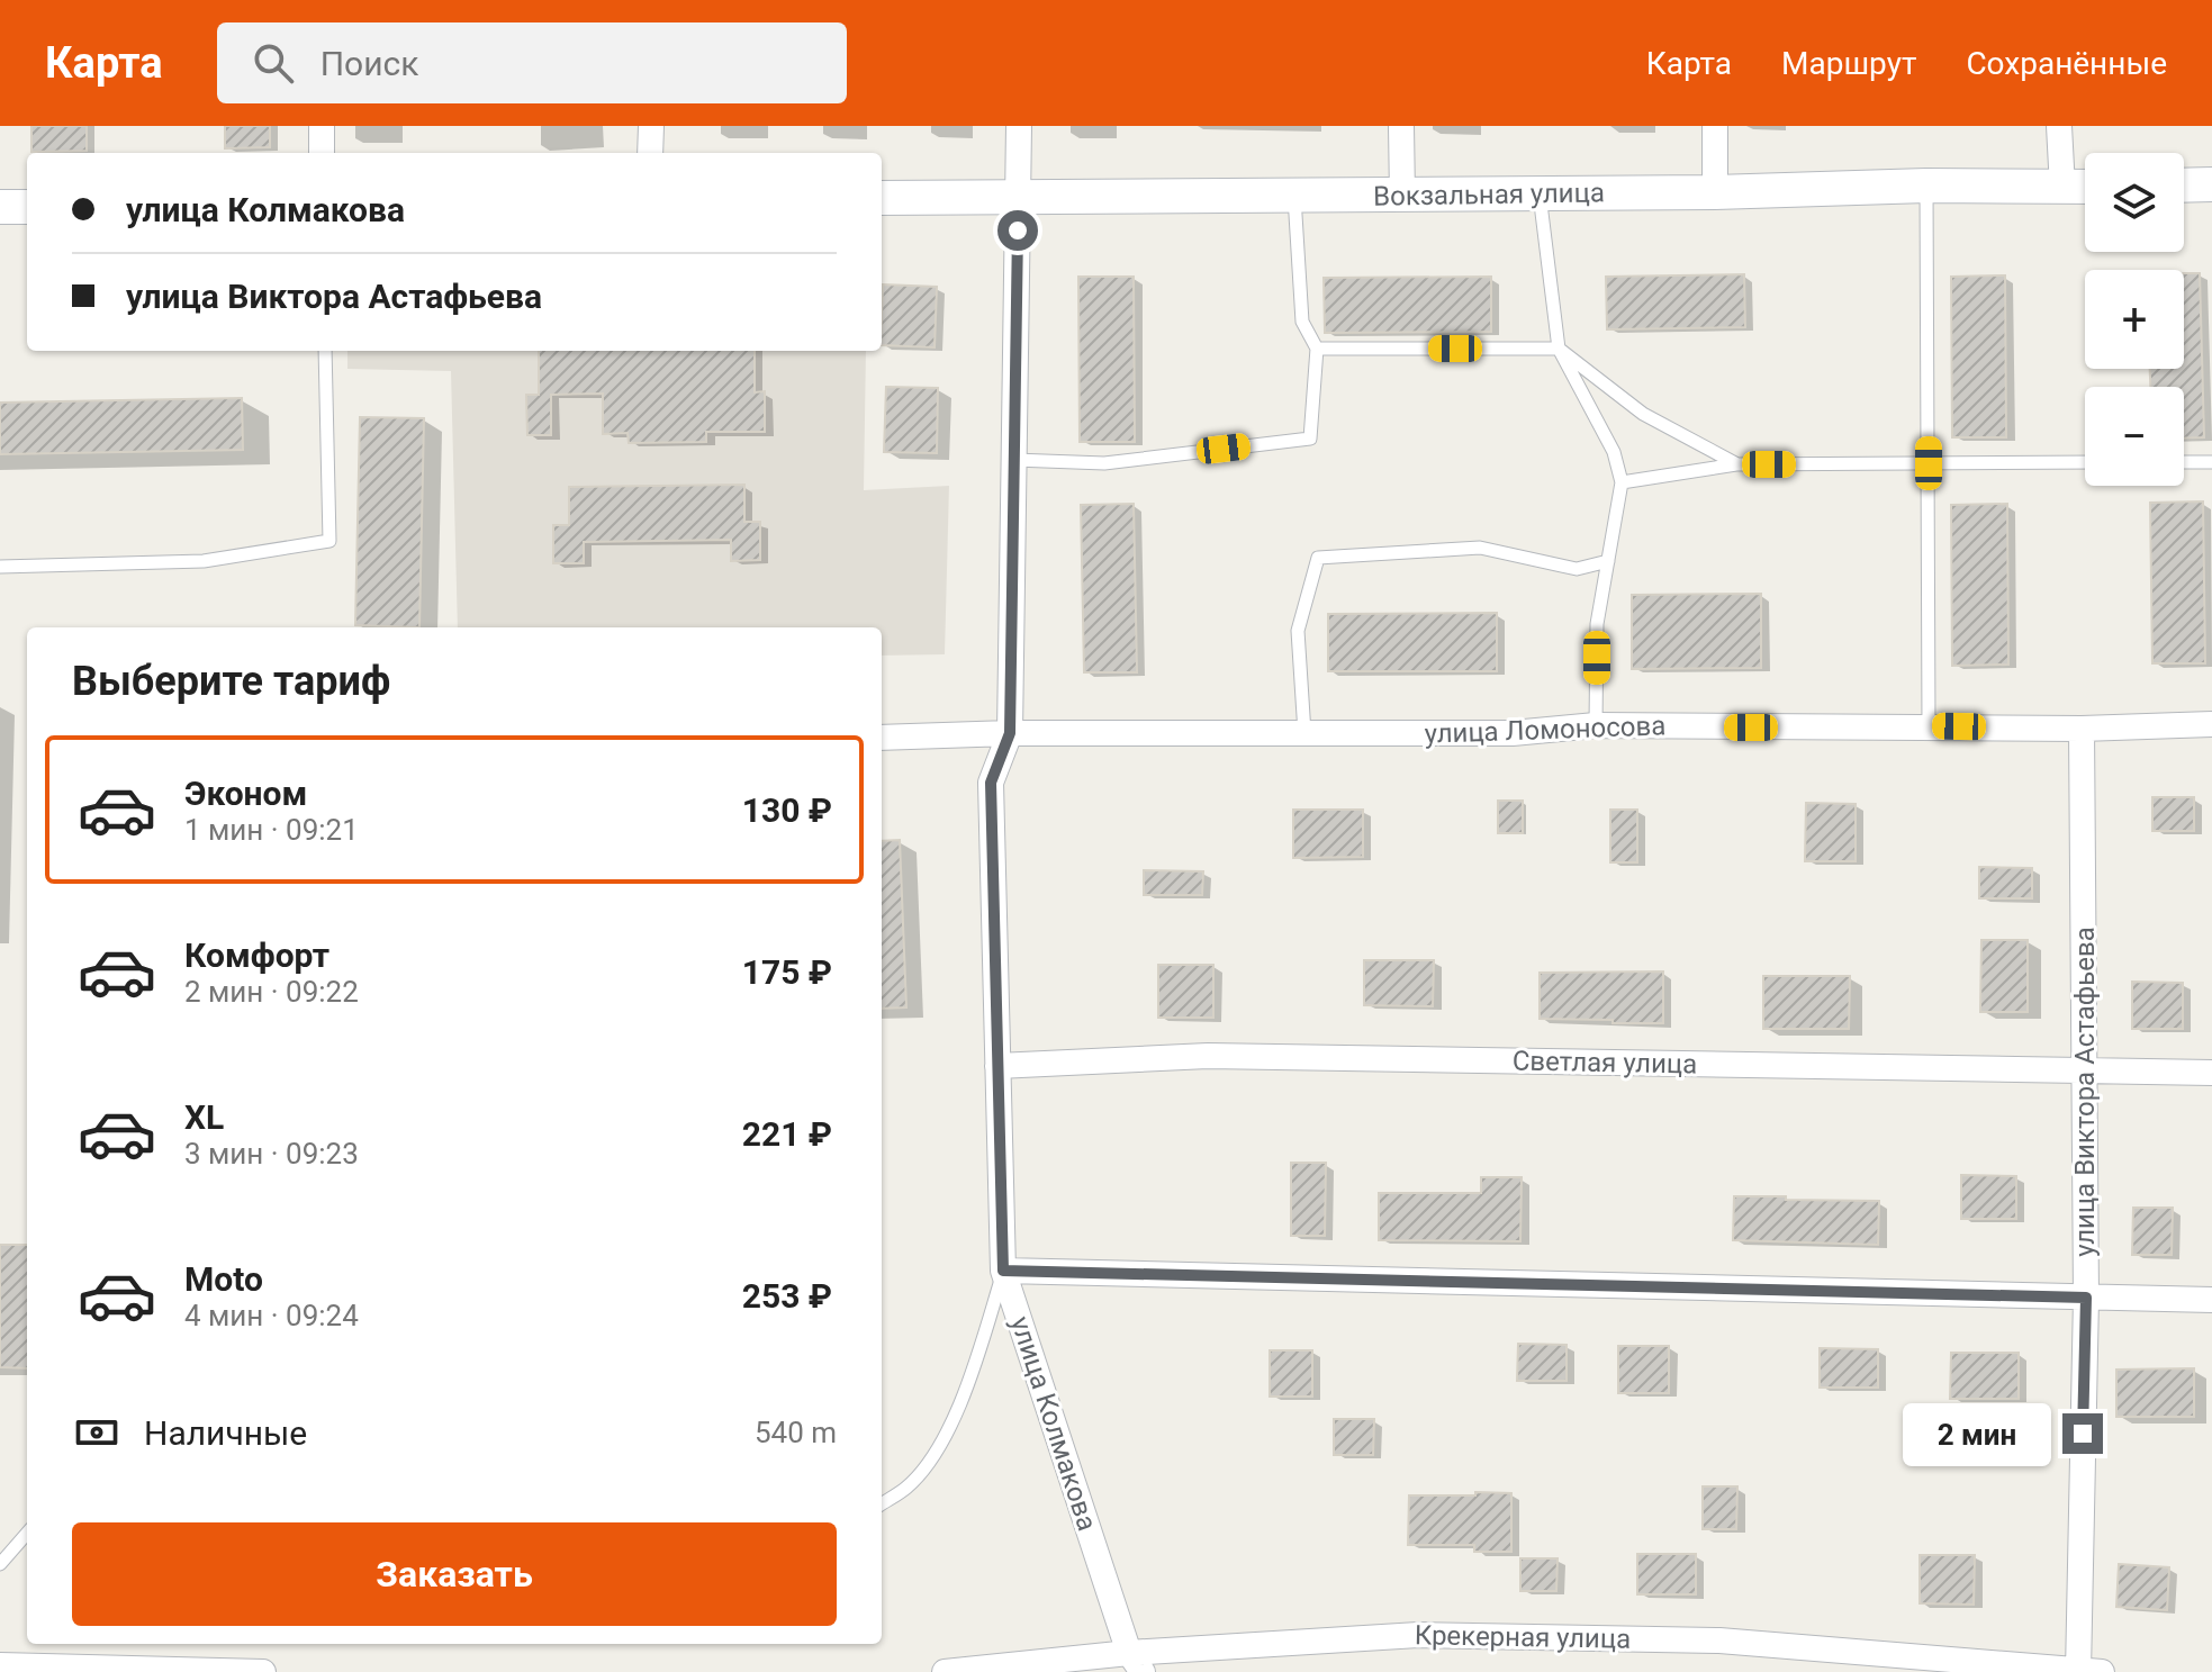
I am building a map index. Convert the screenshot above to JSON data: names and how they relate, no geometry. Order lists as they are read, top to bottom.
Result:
{
  "streets": {
    "street": [
      "Вокзальная улица",
      "улица Ломоносова",
      "Светлая улица",
      "улица Виктора Астафьева",
      "улица Колмакова",
      "Крекерная улица"
    ]
  },
  "crossings": [
    ["Вокзальная улица", "улица Колмакова"],
    ["улица Ломоносова", "улица Виктора Астафьева"],
    ["улица Ломоносова", "улица Колмакова"],
    ["Светлая улица", "улица Виктора Астафьева"],
    ["Светлая улица", "улица Колмакова"],
    ["улица Виктора Астафьева", "Крекерная улица"],
    ["улица Колмакова", "Крекерная улица"]
  ],
  "page": {
    "header": "Карта",
    "search": "Поиск",
    "nav": ["Карта", "Маршрут", "Сохранённые"],
    "map_buttons": ["+", "−"],
    "banner": ["улица Колмакова", "улица Виктора Астафьева"],
    "heading": "Выберите тариф",
    "list": [
      {
        "name": "Эконом",
        "note": "1 мин · 09:21",
        "value": "130 ₽"
      },
      {
        "name": "Комфорт",
        "note": "2 мин · 09:22",
        "value": "175 ₽"
      },
      {
        "name": "XL",
        "note": "3 мин · 09:23",
        "value": "221 ₽"
      },
      {
        "name": "Moto",
        "note": "4 мин · 09:24",
        "value": "253 ₽"
      }
    ],
    "pay": ["Наличные", "540 m"],
    "bubble": "2 мин",
    "buttons": "Заказать"
  }
}
